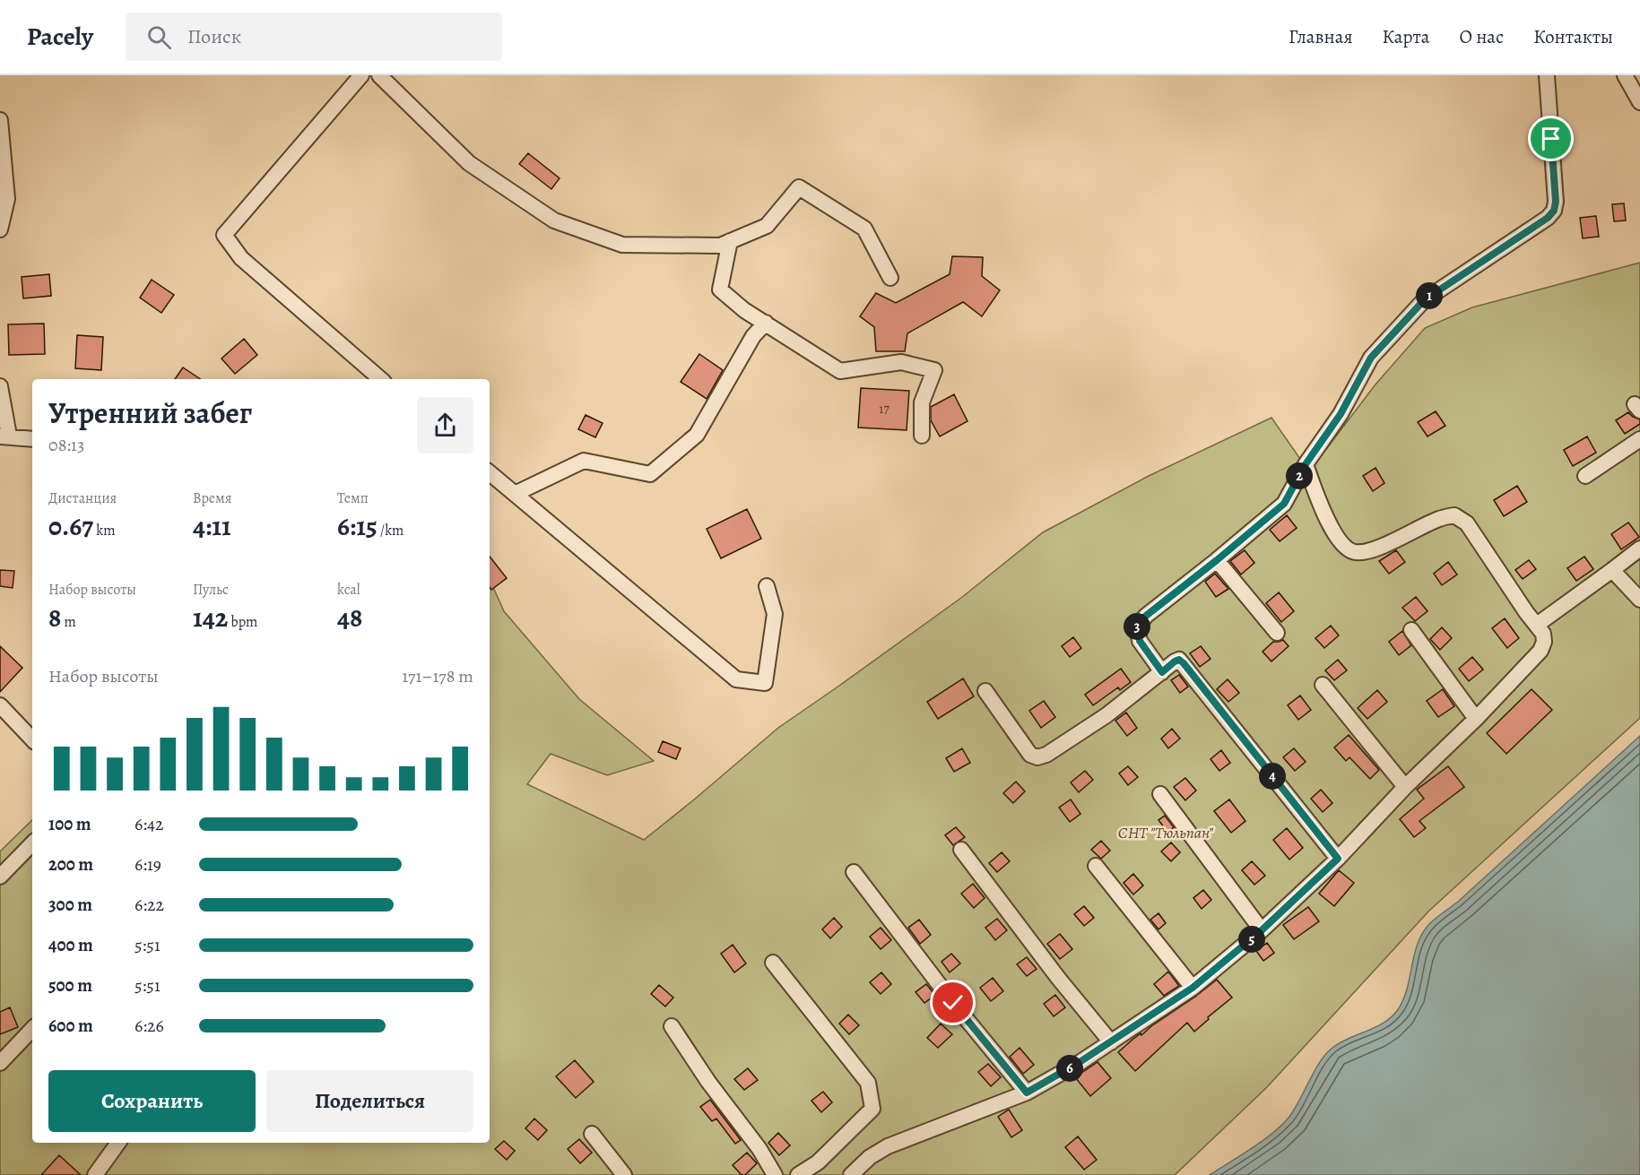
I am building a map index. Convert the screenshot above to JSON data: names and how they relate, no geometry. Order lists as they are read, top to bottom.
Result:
{
  "parks": ["СНТ \"Тюльпан\""],
  "house_numbers": ["17"],
  "page": {
    "header": "Pacely",
    "search": "Поиск",
    "nav": [
      "Главная",
      "Карта",
      "О нас",
      "Контакты"
    ],
    "pins": [
      "1",
      "2",
      "3",
      "4",
      "5",
      "6"
    ],
    "heading": ["Утренний забег", "08:13"],
    "stats": [
      ["Дистанция", "0.67 km"],
      ["Время", "4:11"],
      ["Темп", "6:15 /km"],
      ["Набор высоты", "8 m"],
      ["Пульс", "142 bpm"],
      ["kcal", "48"]
    ],
    "chart": ["Набор высоты", "171–178 m"],
    "list": [
      {
        "name": "100 m",
        "note": "6:42"
      },
      {
        "name": "200 m",
        "note": "6:19"
      },
      {
        "name": "300 m",
        "note": "6:22"
      },
      {
        "name": "400 m",
        "note": "5:51"
      },
      {
        "name": "500 m",
        "note": "5:51"
      },
      {
        "name": "600 m",
        "note": "6:26"
      }
    ],
    "buttons": ["Сохранить", "Поделиться"]
  }
}
